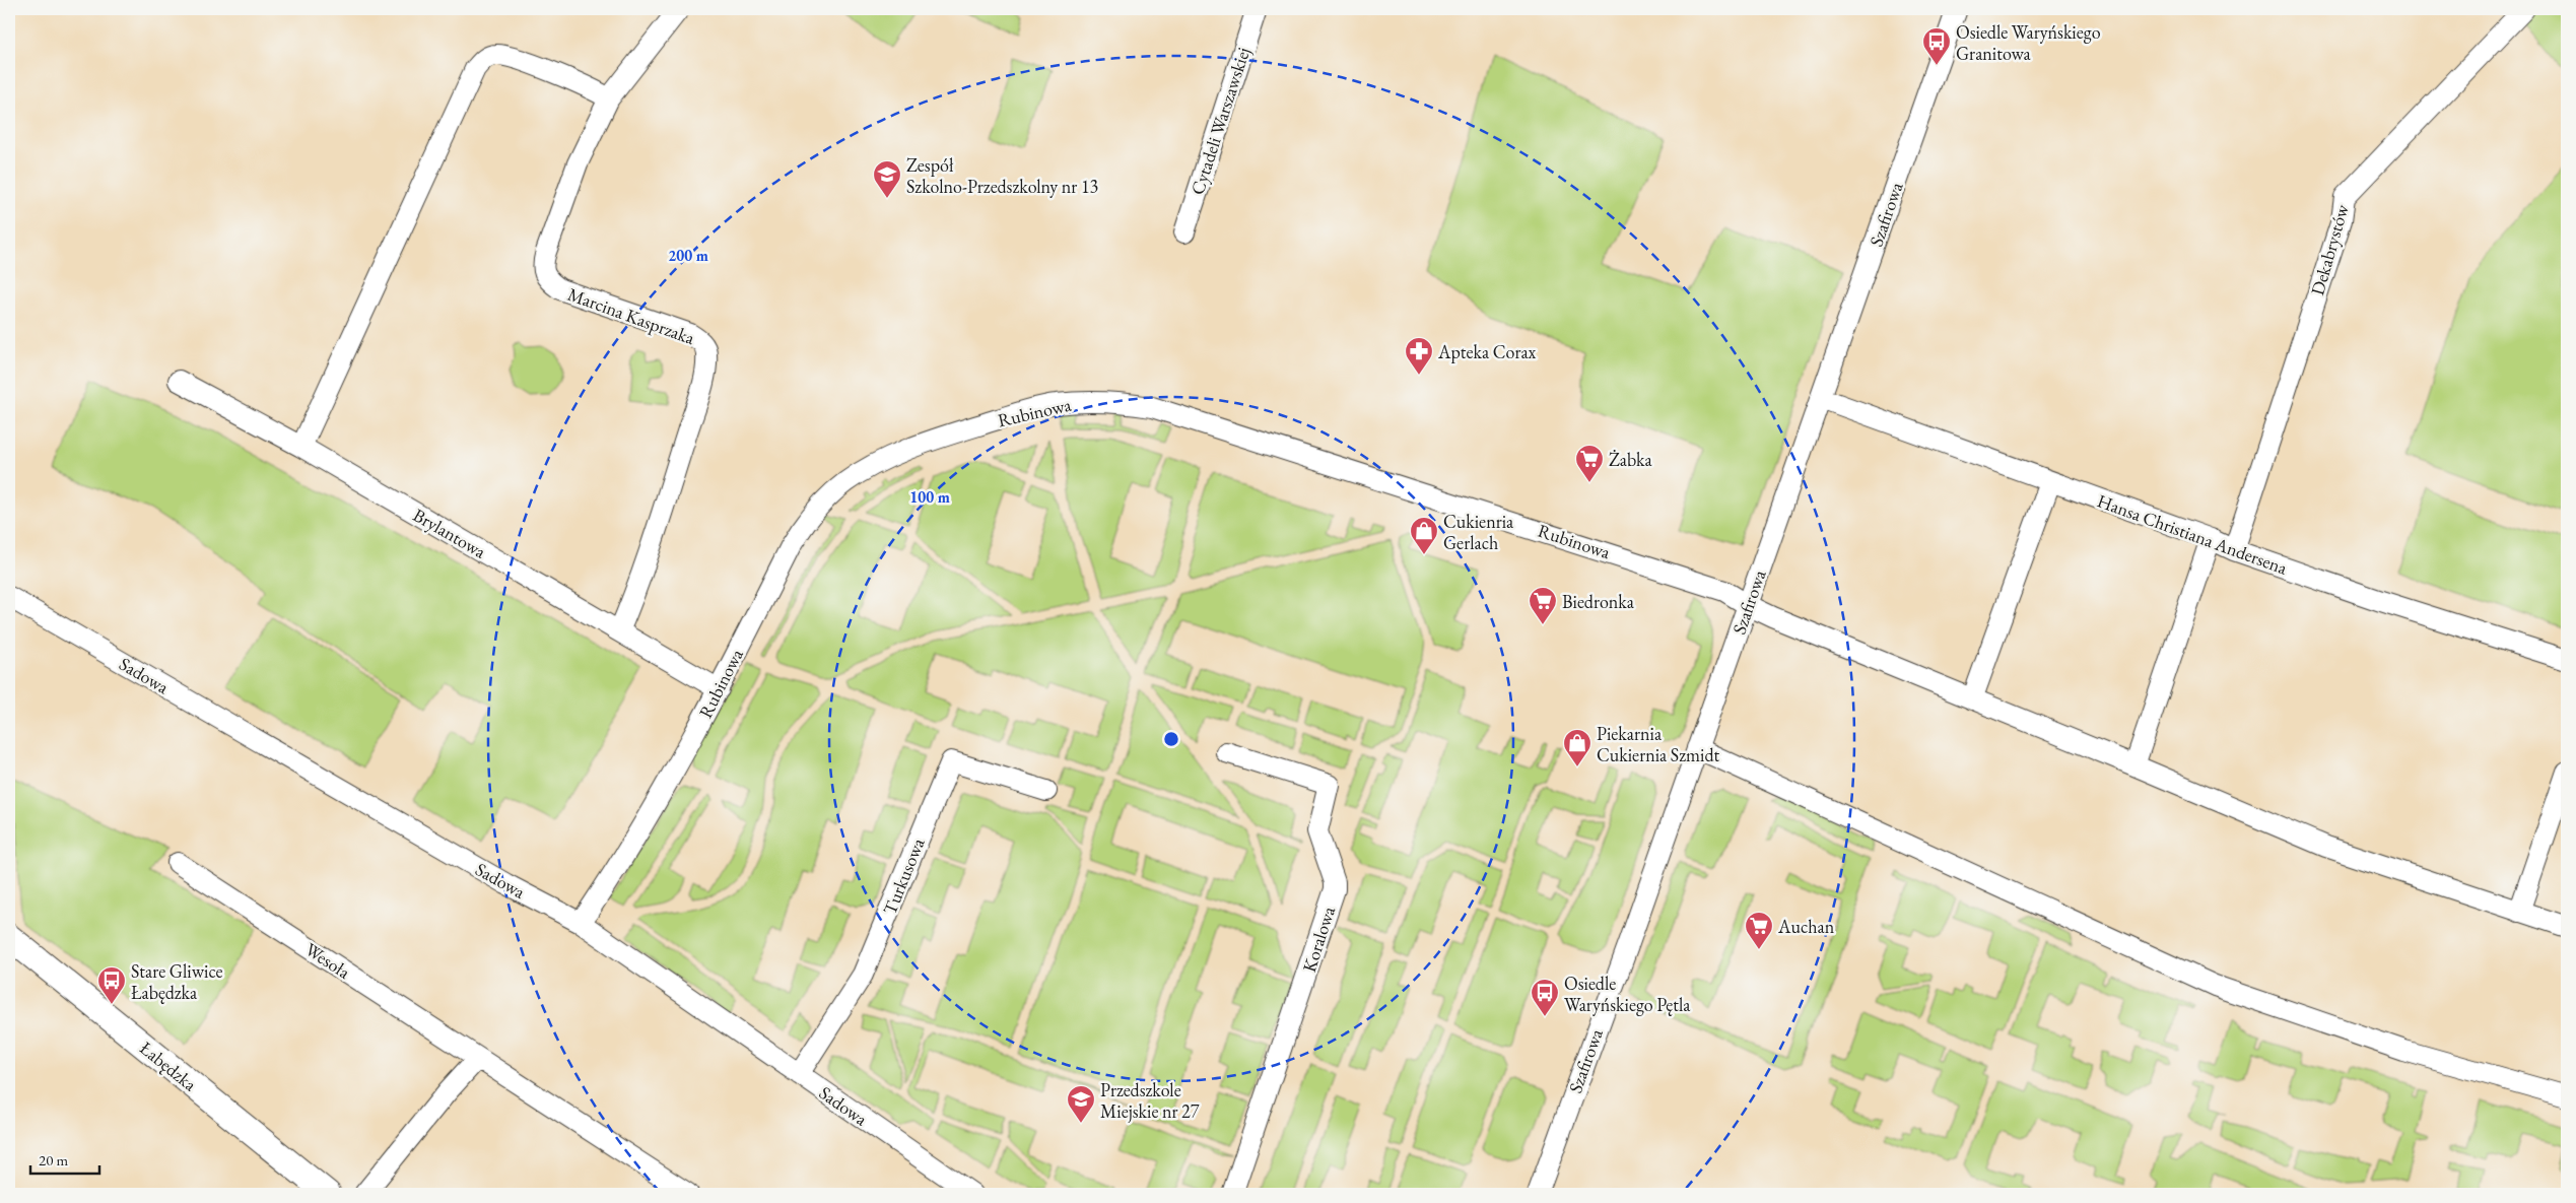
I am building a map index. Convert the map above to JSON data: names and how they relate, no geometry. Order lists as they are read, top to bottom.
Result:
{
  "streets": {
    "street": [
      "Cytadeli Warszawskiej",
      "Szafirowa",
      "Dekabrystów",
      "Marcina Kasprzaka",
      "Rubinowa",
      "Brylantowa",
      "Hansa Christiana Andersena",
      "Sadowa",
      "Turkusowa",
      "Koralowa",
      "Wesoła",
      "Łabędzka"
    ]
  },
  "crossings": [
    ["Szafirowa", "Rubinowa"],
    ["Szafirowa", "Hansa Christiana Andersena"],
    ["Dekabrystów", "Hansa Christiana Andersena"],
    ["Marcina Kasprzaka", "Brylantowa"],
    ["Rubinowa", "Brylantowa"],
    ["Rubinowa", "Sadowa"],
    ["Sadowa", "Turkusowa"]
  ],
  "places": {
    "bus stop": ["Osiedle Waryńskiego Granitowa", "Stare Gliwice Łabędzka", "Osiedle Waryńskiego Pętla"],
    "school or university": ["Zespół Szkolno-Przedszkolny nr 13", "Przedszkole Miejskie nr 27"],
    "pharmacy": ["Apteka Corax"],
    "supermarket": ["Żabka", "Biedronka", "Auchan"],
    "shop": ["Cukienria Gerlach", "Piekarnia Cukiernia Szmidt"]
  },
  "scale_bar": "20 m",
  "rings": ["200 m", "100 m"]
}
